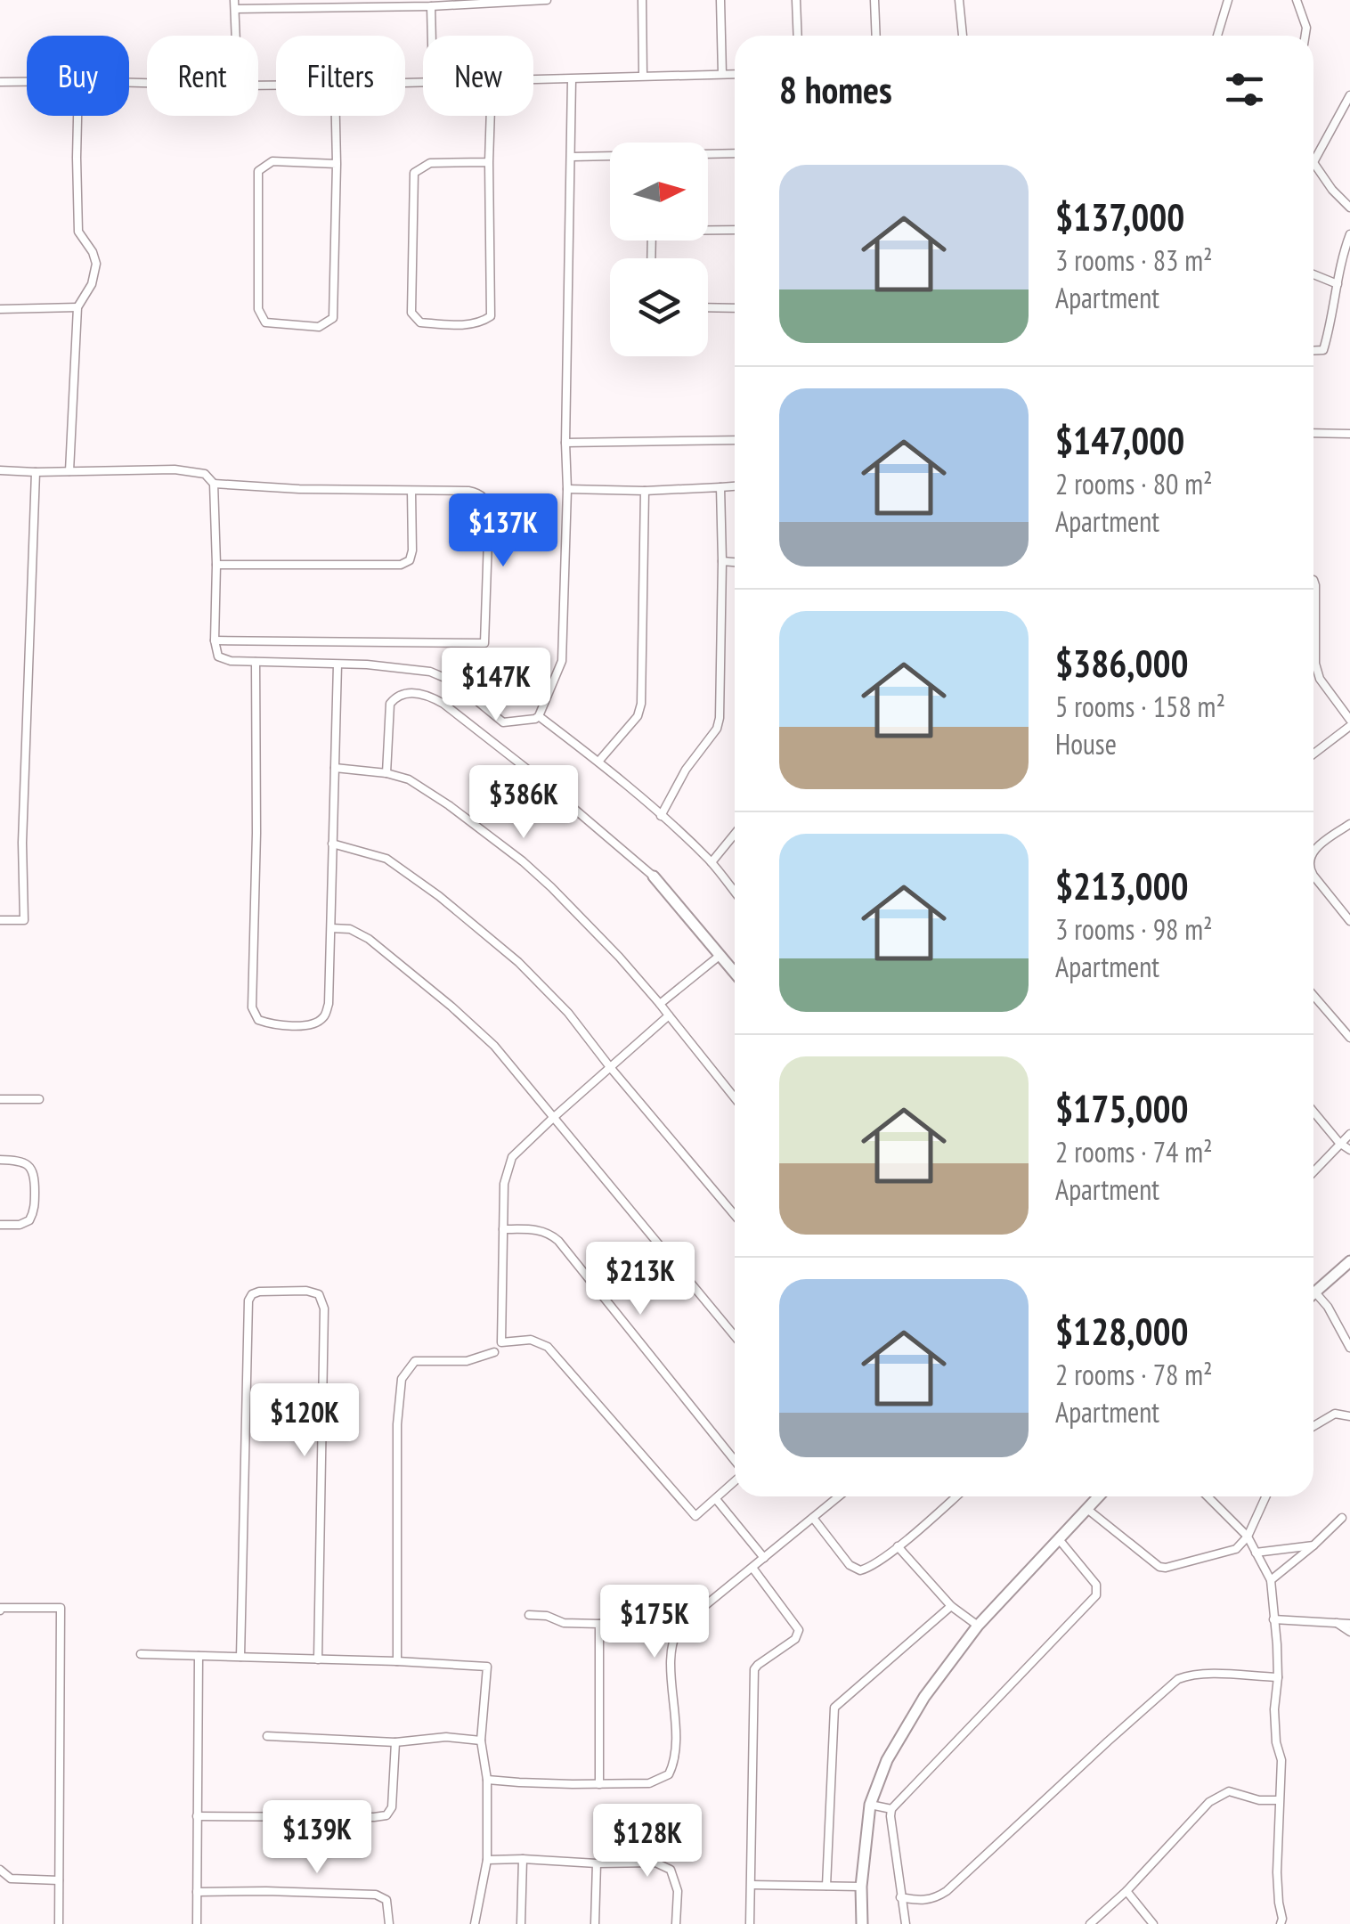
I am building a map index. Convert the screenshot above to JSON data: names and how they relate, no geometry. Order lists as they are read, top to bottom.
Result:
{
  "north": "right",
  "page": {
    "chip": [
      "Buy",
      "Rent",
      "Filters",
      "New"
    ],
    "heading": "8 homes",
    "list": [
      {
        "name": "$137,000",
        "note": "3 rooms · 83 m² · Apartment"
      },
      {
        "name": "$147,000",
        "note": "2 rooms · 80 m² · Apartment"
      },
      {
        "name": "$386,000",
        "note": "5 rooms · 158 m² · House"
      },
      {
        "name": "$213,000",
        "note": "3 rooms · 98 m² · Apartment"
      },
      {
        "name": "$175,000",
        "note": "2 rooms · 74 m² · Apartment"
      },
      {
        "name": "$128,000",
        "note": "2 rooms · 78 m² · Apartment"
      }
    ],
    "price": [
      "$137K",
      "$147K",
      "$386K",
      "$213K",
      "$120K",
      "$175K",
      "$139K",
      "$128K"
    ]
  }
}
